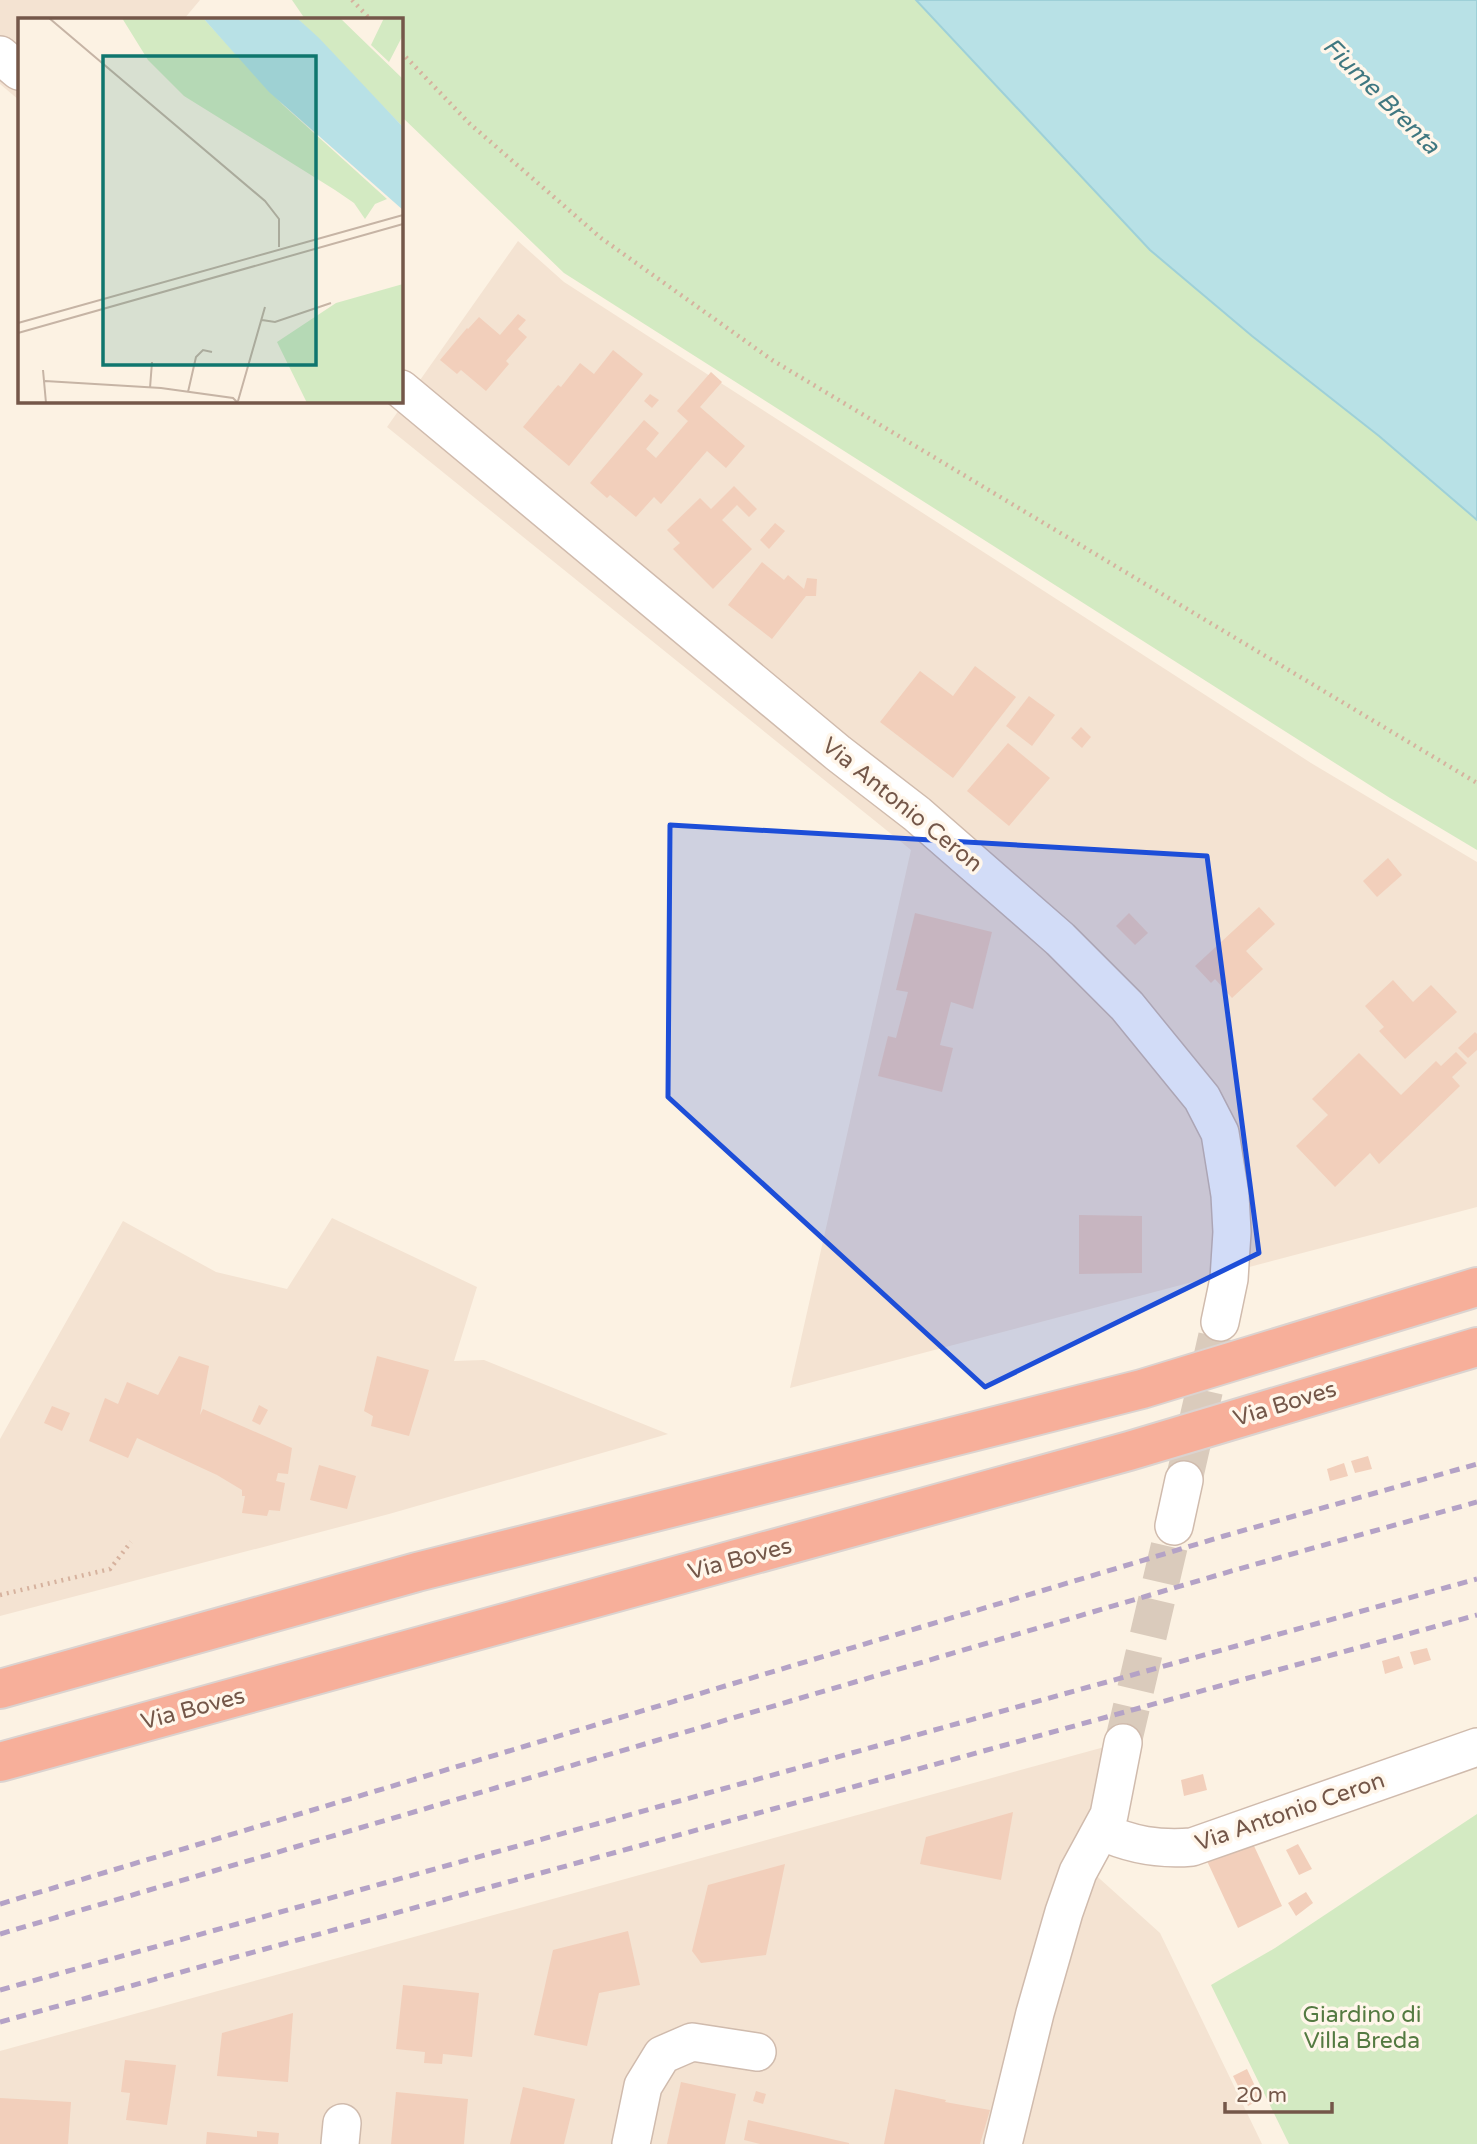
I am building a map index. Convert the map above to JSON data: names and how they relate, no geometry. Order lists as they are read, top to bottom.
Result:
{
  "streets": {
    "highway": ["Via Boves"],
    "street": ["Via Antonio Ceron"]
  },
  "water": ["Fiume Brenta"],
  "parks": ["Giardino di Villa Breda"],
  "scale_bar": "20 m"
}
